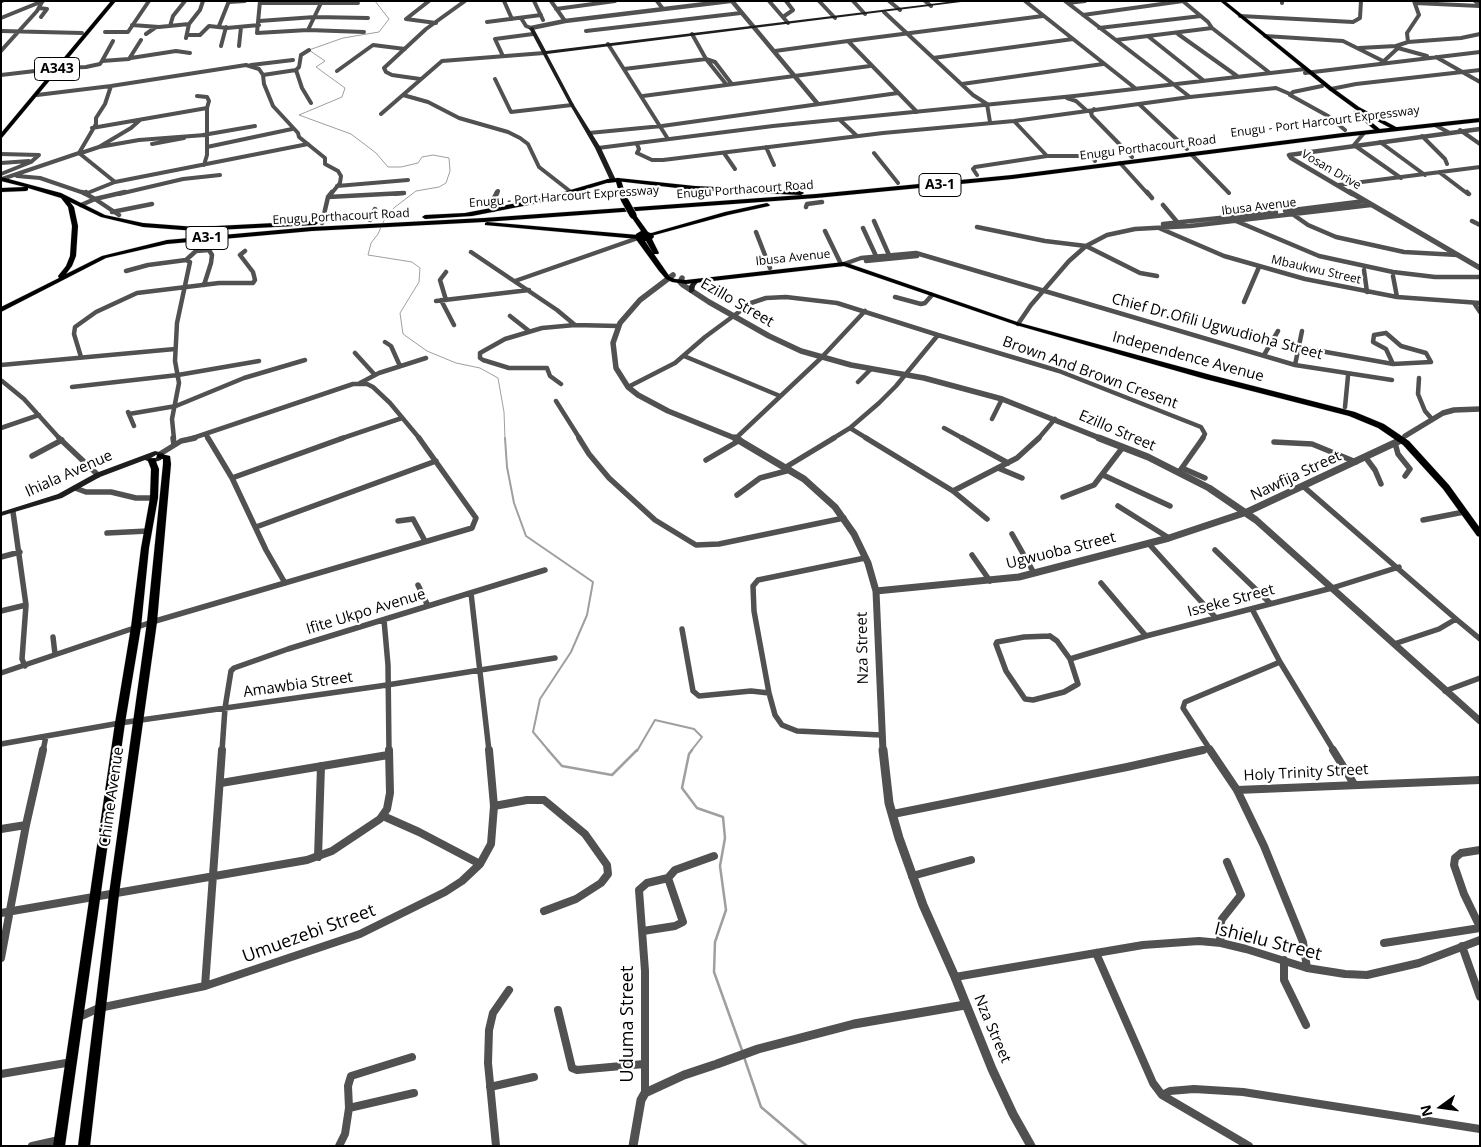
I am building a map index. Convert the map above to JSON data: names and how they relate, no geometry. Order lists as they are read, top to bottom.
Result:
{
  "streets": {
    "main road": [
      "A343",
      "Enugu - Port Harcourt Expressway",
      "Enugu Porthacourt Road",
      "A3-1",
      "Ibusa Avenue",
      "Ezillo Street",
      "Independence Avenue",
      "Ihiala Avenue",
      "Chime Avenue"
    ],
    "street": [
      "Vosan Drive",
      "Mbaukwu Street",
      "Chief Dr.Ofili Ugwudioha Street",
      "Brown And Brown Cresent",
      "Nawfija Street",
      "Ugwuoba Street",
      "Isseke Street",
      "Ifite Ukpo Avenue",
      "Nza Street",
      "Amawbia Street",
      "Holy Trinity Street",
      "Umuezebi Street",
      "Ishielu Street",
      "Uduma Street"
    ]
  },
  "crossings": [
    ["Enugu - Port Harcourt Expressway", "Enugu Porthacourt Road"],
    ["Enugu Porthacourt Road", "A3-1"],
    ["Vosan Drive", "Ibusa Avenue"],
    ["Ibusa Avenue", "Mbaukwu Street"],
    ["Ibusa Avenue", "Ezillo Street"],
    ["Ibusa Avenue", "Chief Dr.Ofili Ugwudioha Street"],
    ["Ibusa Avenue", "Independence Avenue"],
    ["Ibusa Avenue", "Nza Street"],
    ["Ezillo Street", "Brown And Brown Cresent"],
    ["Ezillo Street", "Nawfija Street"],
    ["Ezillo Street", "Ugwuoba Street"],
    ["Ezillo Street", "Isseke Street"],
    ["Ezillo Street", "Nza Street"],
    ["Independence Avenue", "Nawfija Street"],
    ["Ihiala Avenue", "Chime Avenue"],
    ["Nawfija Street", "Ugwuoba Street"],
    ["Ugwuoba Street", "Nza Street"],
    ["Ifite Ukpo Avenue", "Amawbia Street"],
    ["Ifite Ukpo Avenue", "Umuezebi Street"],
    ["Nza Street", "Ishielu Street"],
    ["Amawbia Street", "Chime Avenue"],
    ["Amawbia Street", "Umuezebi Street"],
    ["Holy Trinity Street", "Ishielu Street"],
    ["Chime Avenue", "Umuezebi Street"]
  ],
  "north": "left"
}
